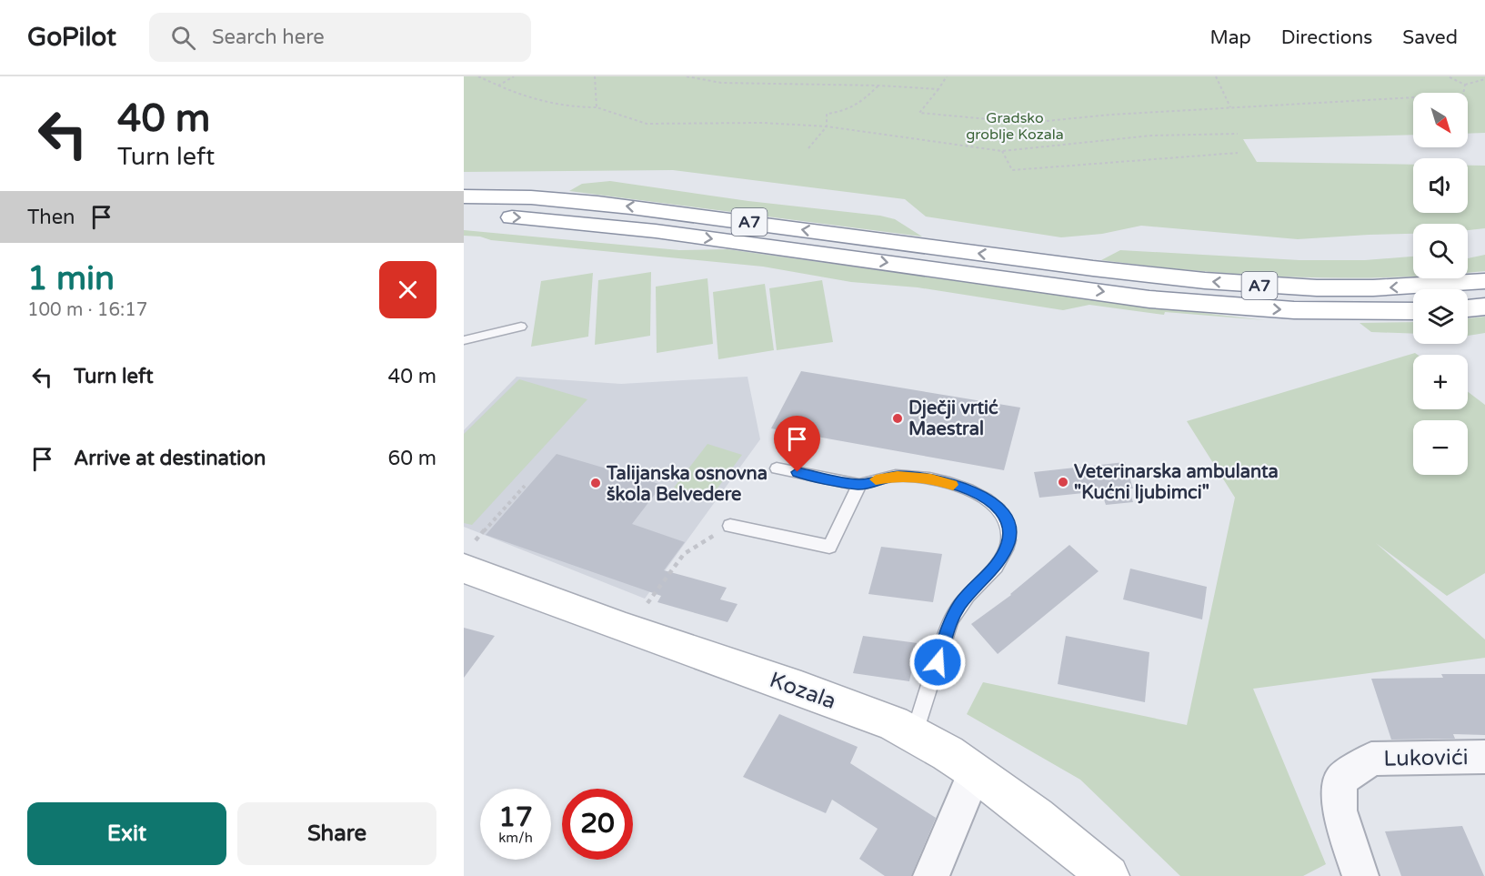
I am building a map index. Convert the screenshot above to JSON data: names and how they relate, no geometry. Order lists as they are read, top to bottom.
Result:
{
  "streets": {
    "main road": ["A7", "Kozala"],
    "street": ["Lukovići"]
  },
  "parks": ["Gradsko groblje Kozala"],
  "places": ["Dječji vrtić Maestral", "Veterinarska ambulanta \"Kućni ljubimci\"", "Talijanska osnovna škola Belvedere"],
  "north": "bottom right",
  "page": {
    "header": "GoPilot",
    "search": "Search here",
    "nav": ["Map", "Directions", "Saved"],
    "turn": ["40 m", "Turn left"],
    "map_buttons": ["+", "−"],
    "then": "Then",
    "heading": ["1 min", "100 m · 16:17"],
    "list": [
      {
        "name": "Turn left",
        "value": "40 m"
      },
      {
        "name": "Arrive at destination",
        "value": "60 m"
      }
    ],
    "speed": "17 km/h",
    "limit": "20",
    "buttons": ["Exit", "Share"]
  }
}
